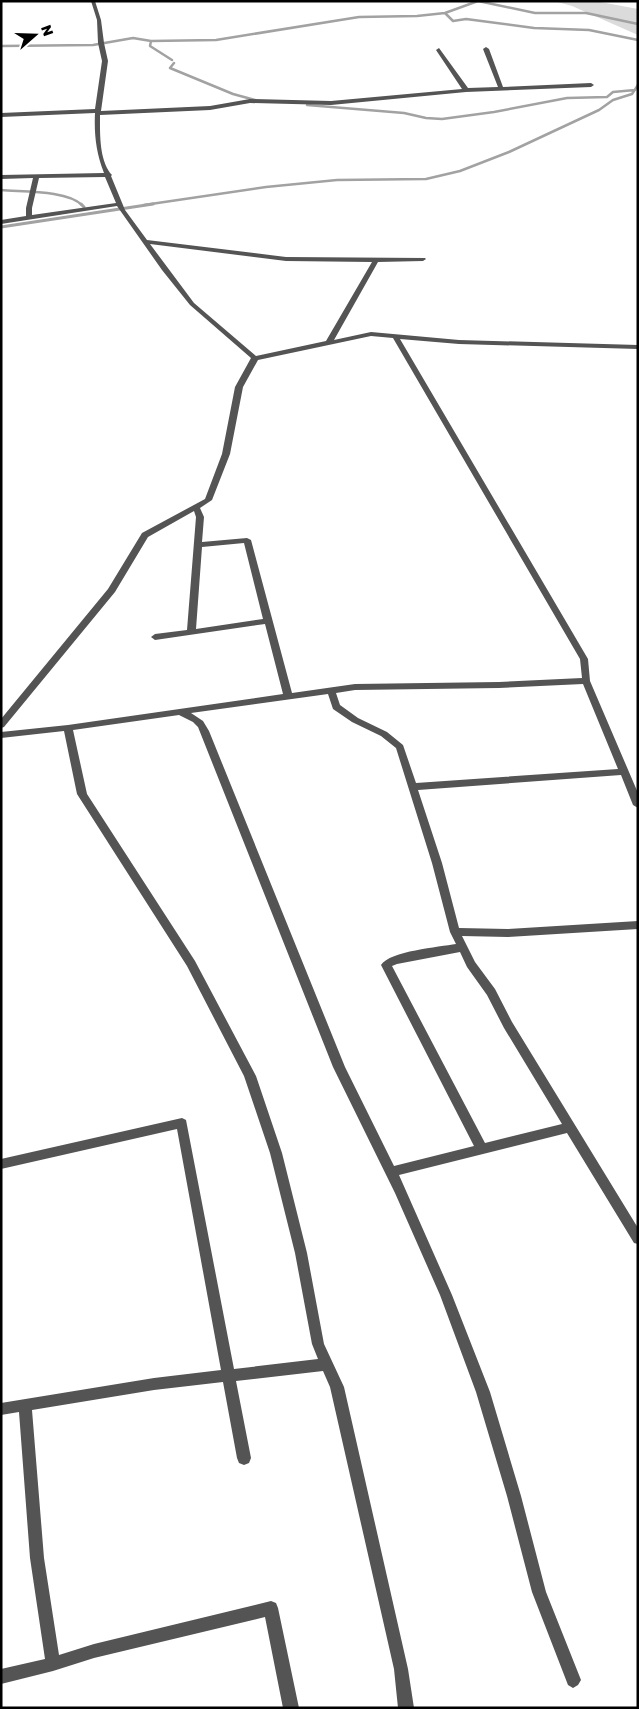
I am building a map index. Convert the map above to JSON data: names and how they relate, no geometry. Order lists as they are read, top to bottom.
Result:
{
  "north": "right"
}
